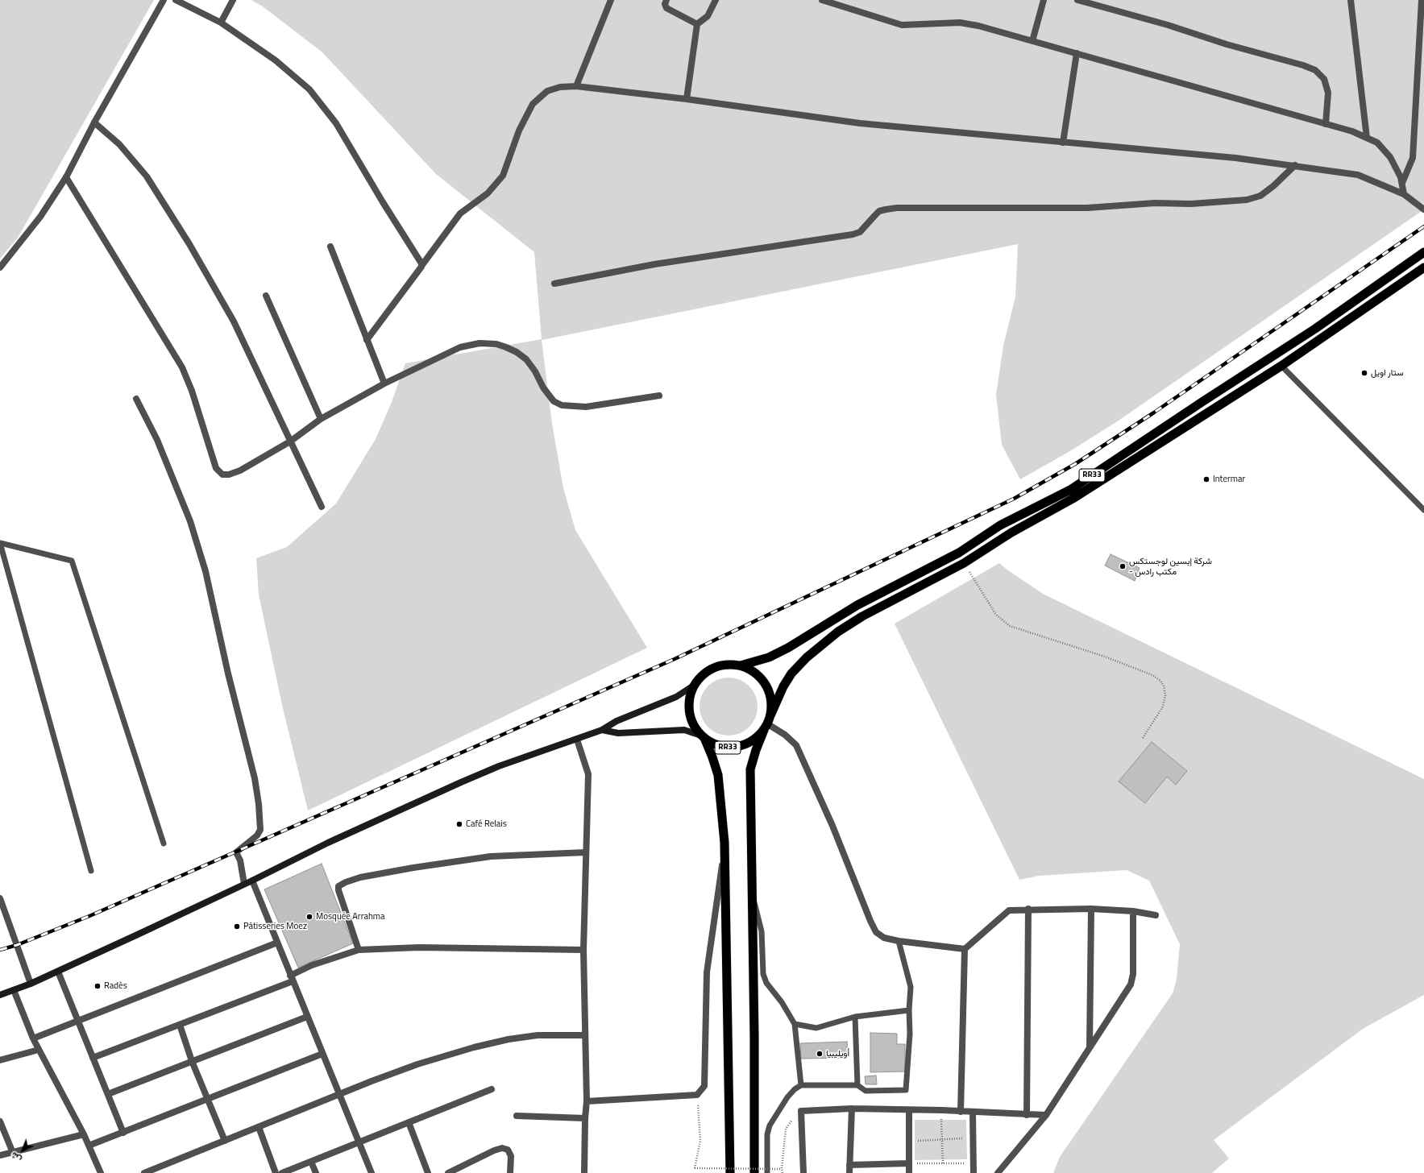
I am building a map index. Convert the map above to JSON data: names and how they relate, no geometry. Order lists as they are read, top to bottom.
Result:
{
  "streets": {
    "highway": ["RR33"]
  },
  "places": [
    "ستار اويل",
    "Intermar",
    "شركة إبسين لوجستكس - مكتب رادس",
    "Café Relais",
    "Mosquée Arrahma",
    "Pâtisseries Moez",
    "Radès",
    "أويليبيا"
  ],
  "north": "bottom left"
}
